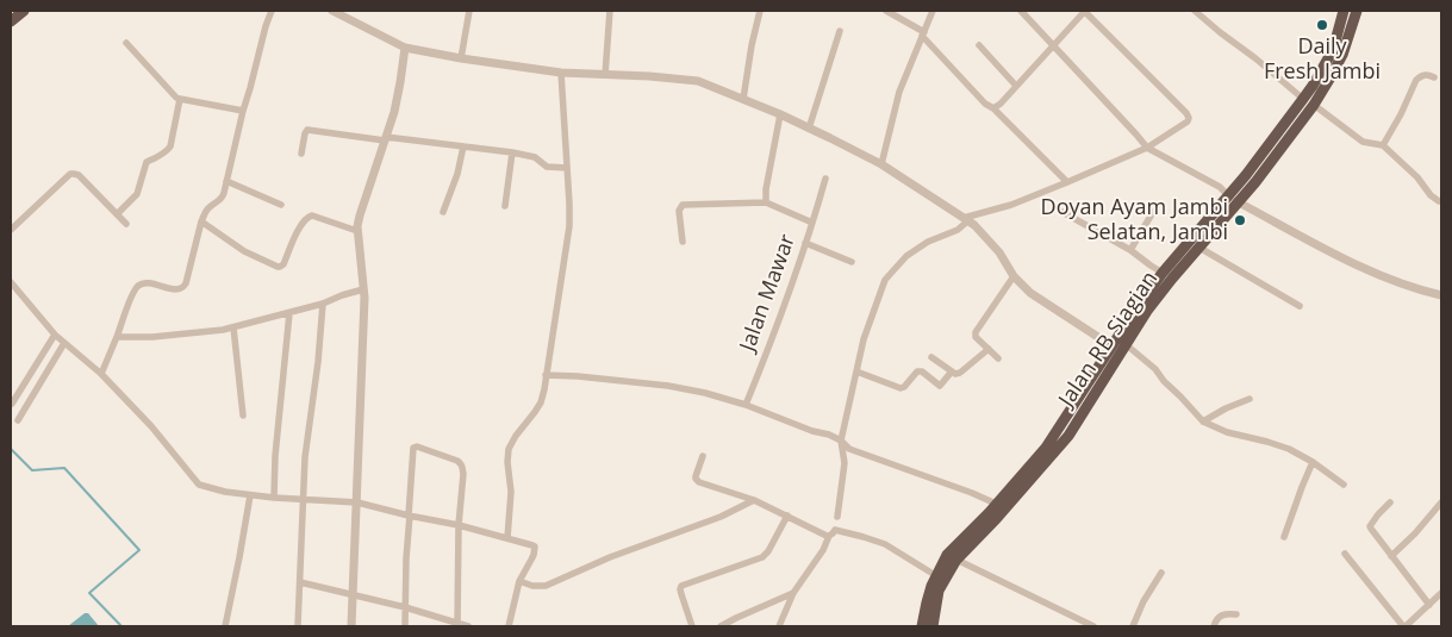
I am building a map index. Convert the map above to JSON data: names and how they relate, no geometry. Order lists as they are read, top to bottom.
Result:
{
  "streets": {
    "highway": ["Jalan RB Siagian"],
    "street": ["Jalan Mawar"]
  },
  "places": ["Daily Fresh Jambi", "Doyan Ayam Jambi Selatan, Jambi"]
}
